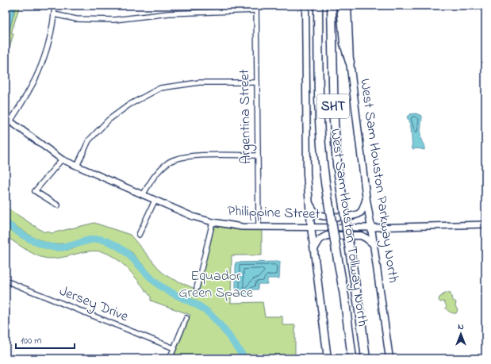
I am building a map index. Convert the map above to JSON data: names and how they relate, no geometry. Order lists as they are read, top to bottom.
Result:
{
  "streets": {
    "highway": ["SHT", "West Sam Houston Tollway North"],
    "main road": ["West Sam Houston Parkway North"],
    "street": ["Argentina Street", "Philippine Street", "Jersey Drive"]
  },
  "crossings": [
    ["Argentina Street", "Philippine Street"],
    ["West Sam Houston Parkway North", "Philippine Street"]
  ],
  "parks": ["Equador Green Space"],
  "scale_bar": "100 m",
  "north": "top"
}
